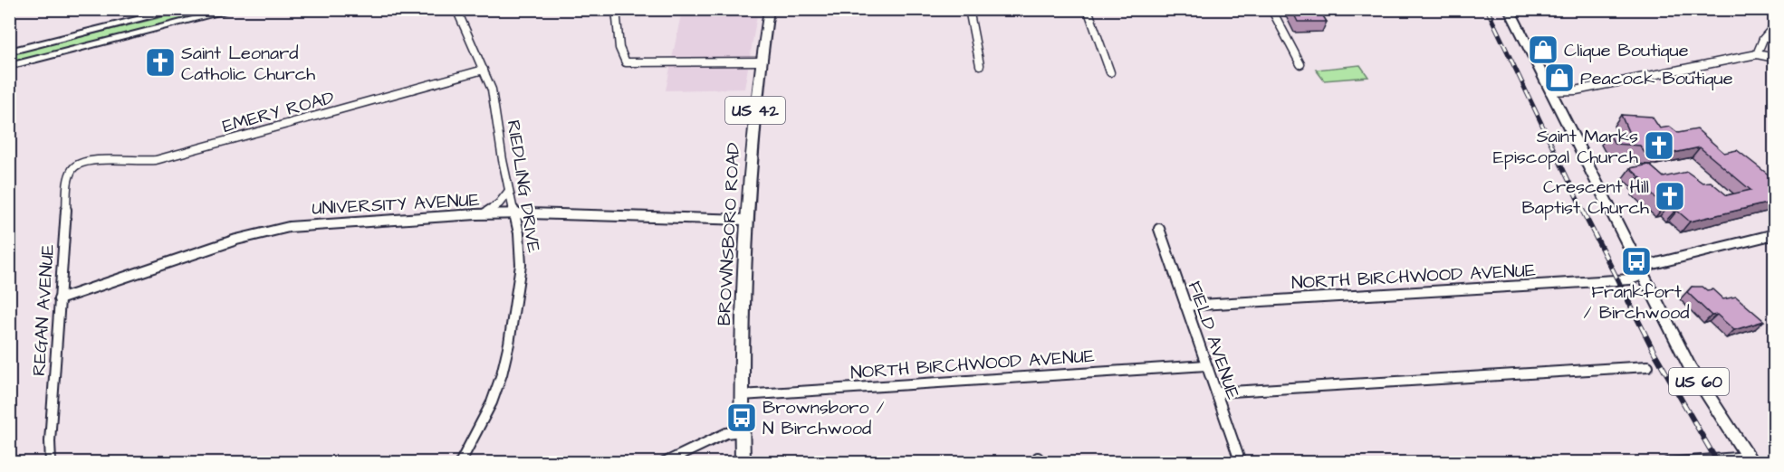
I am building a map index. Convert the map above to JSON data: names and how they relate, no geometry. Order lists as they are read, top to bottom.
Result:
{
  "streets": {
    "main road": ["US 42", "BROWNSBORO ROAD", "US 60"],
    "street": [
      "EMERY ROAD",
      "RIEDLING DRIVE",
      "UNIVERSITY AVENUE",
      "NORTH BIRCHWOOD AVENUE",
      "REGAN AVENUE",
      "FIELD AVENUE"
    ]
  },
  "crossings": [
    ["EMERY ROAD", "RIEDLING DRIVE"],
    ["EMERY ROAD", "REGAN AVENUE"],
    ["RIEDLING DRIVE", "UNIVERSITY AVENUE"],
    ["UNIVERSITY AVENUE", "BROWNSBORO ROAD"],
    ["UNIVERSITY AVENUE", "REGAN AVENUE"],
    ["BROWNSBORO ROAD", "NORTH BIRCHWOOD AVENUE"],
    ["NORTH BIRCHWOOD AVENUE", "FIELD AVENUE"],
    ["NORTH BIRCHWOOD AVENUE", "US 60"]
  ],
  "places": {
    "shop": ["Clique Boutique", "Peacock Boutique"],
    "church": ["Saint Leonard Catholic Church", "Saint Marks Episcopal Church", "Crescent Hill Baptist Church"],
    "bus stop": ["Frankfort / Birchwood", "Brownsboro / N Birchwood"]
  }
}
